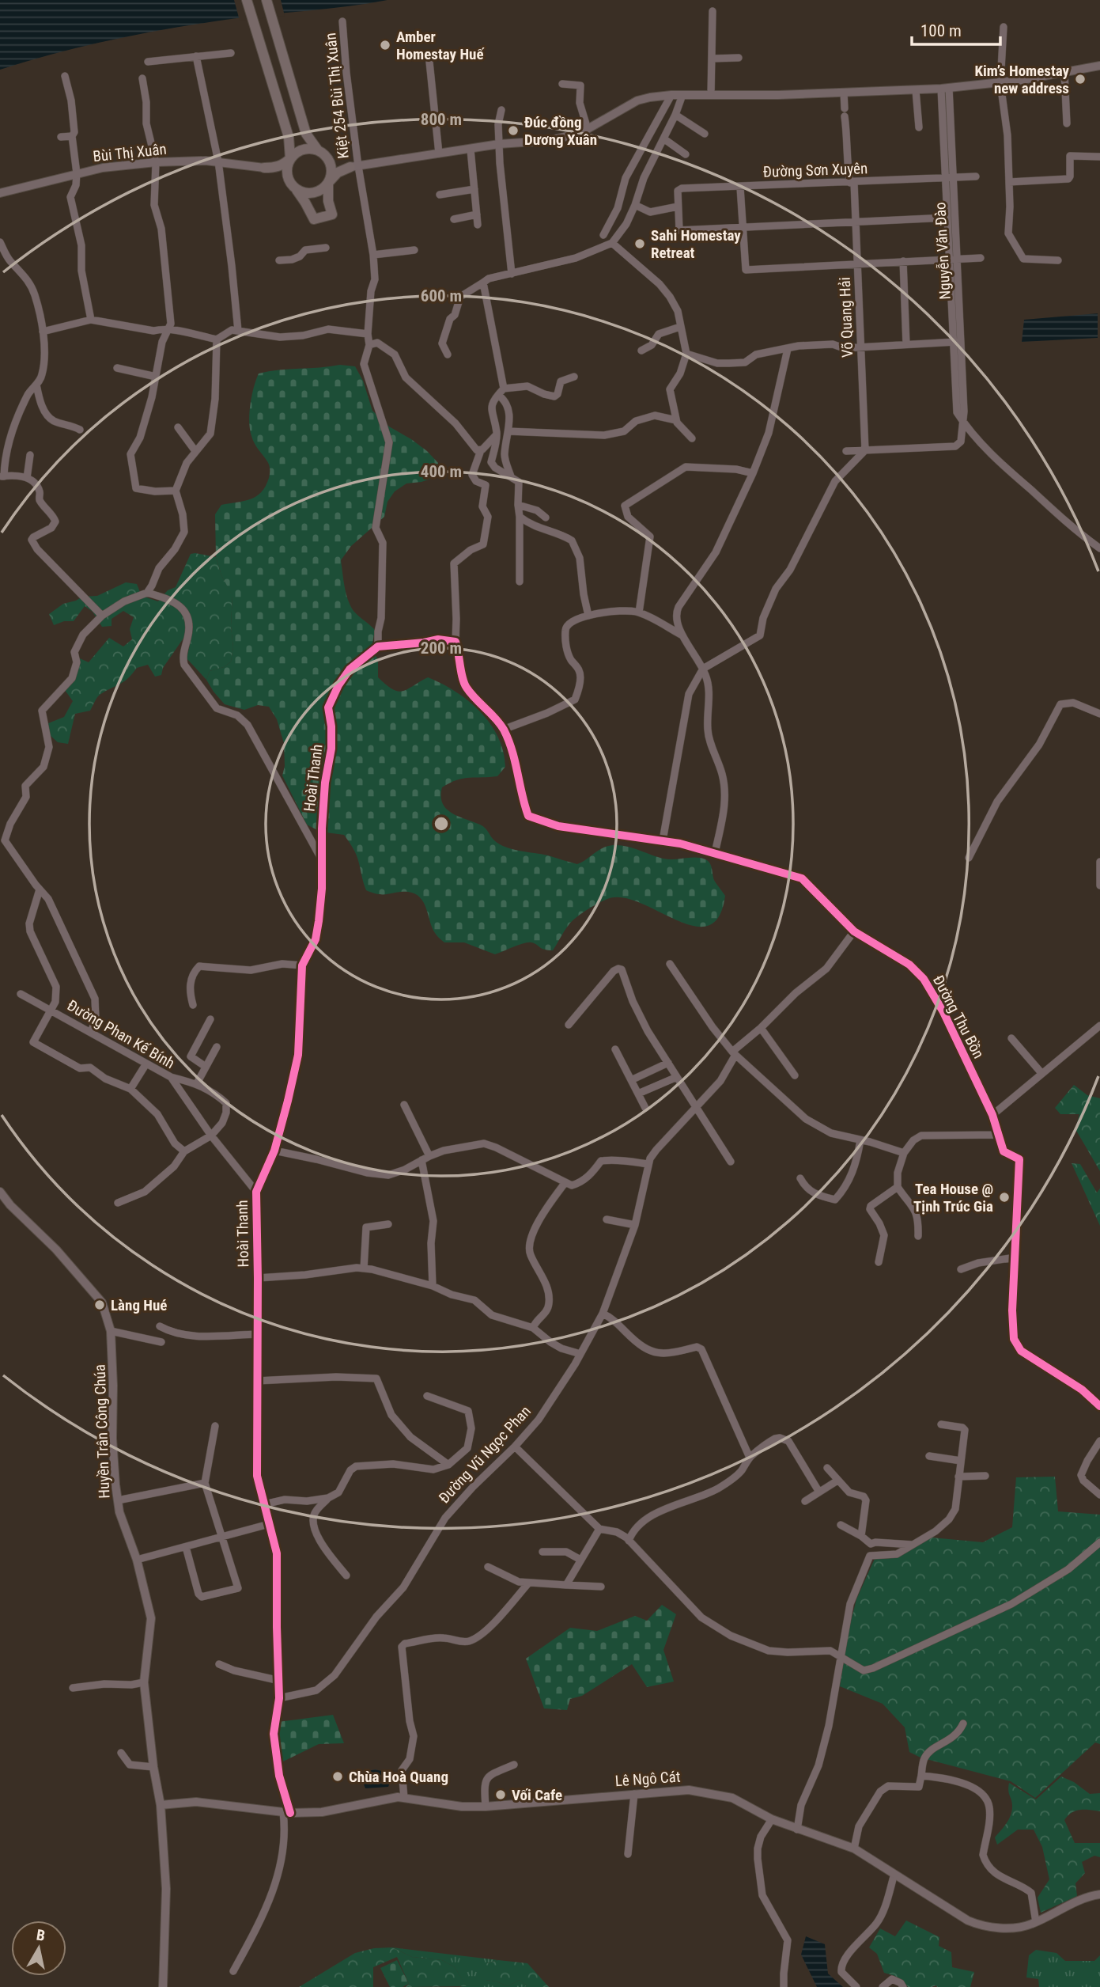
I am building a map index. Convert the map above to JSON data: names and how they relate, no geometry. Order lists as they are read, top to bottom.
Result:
{
  "streets": {
    "street": [
      "Kiệt 254 Bùi Thị Xuân",
      "Bùi Thị Xuân",
      "Đường Sơn Xuyên",
      "Nguyễn Văn Đào",
      "Võ Quang Hải",
      "Hoài Thanh",
      "Đường Thu Bồn",
      "Đường Phan Kế Bính",
      "Huyền Trân Công Chúa",
      "Đường Vũ Ngọc Phan",
      "Lê Ngô Cát"
    ]
  },
  "crossings": [
    ["Kiệt 254 Bùi Thị Xuân", "Hoài Thanh"],
    ["Đường Sơn Xuyên", "Nguyễn Văn Đào"],
    ["Đường Sơn Xuyên", "Võ Quang Hải"],
    ["Nguyễn Văn Đào", "Võ Quang Hải"],
    ["Hoài Thanh", "Đường Phan Kế Bính"],
    ["Hoài Thanh", "Đường Vũ Ngọc Phan"],
    ["Hoài Thanh", "Lê Ngô Cát"],
    ["Đường Thu Bồn", "Đường Vũ Ngọc Phan"],
    ["Huyền Trân Công Chúa", "Lê Ngô Cát"]
  ],
  "places": [
    "Amber Homestay Huế",
    "Kim’s Homestay new address",
    "Đúc đồng Dương Xuân",
    "Sahi Homestay Retreat",
    "Tea House @ Tịnh Trúc Gia",
    "Làng Hué",
    "Chùa Hoà Quang",
    "Vối Cafe"
  ],
  "scale_bar": "100 m",
  "north": "top",
  "rings": [
    "800 m",
    "600 m",
    "400 m",
    "200 m"
  ]
}
